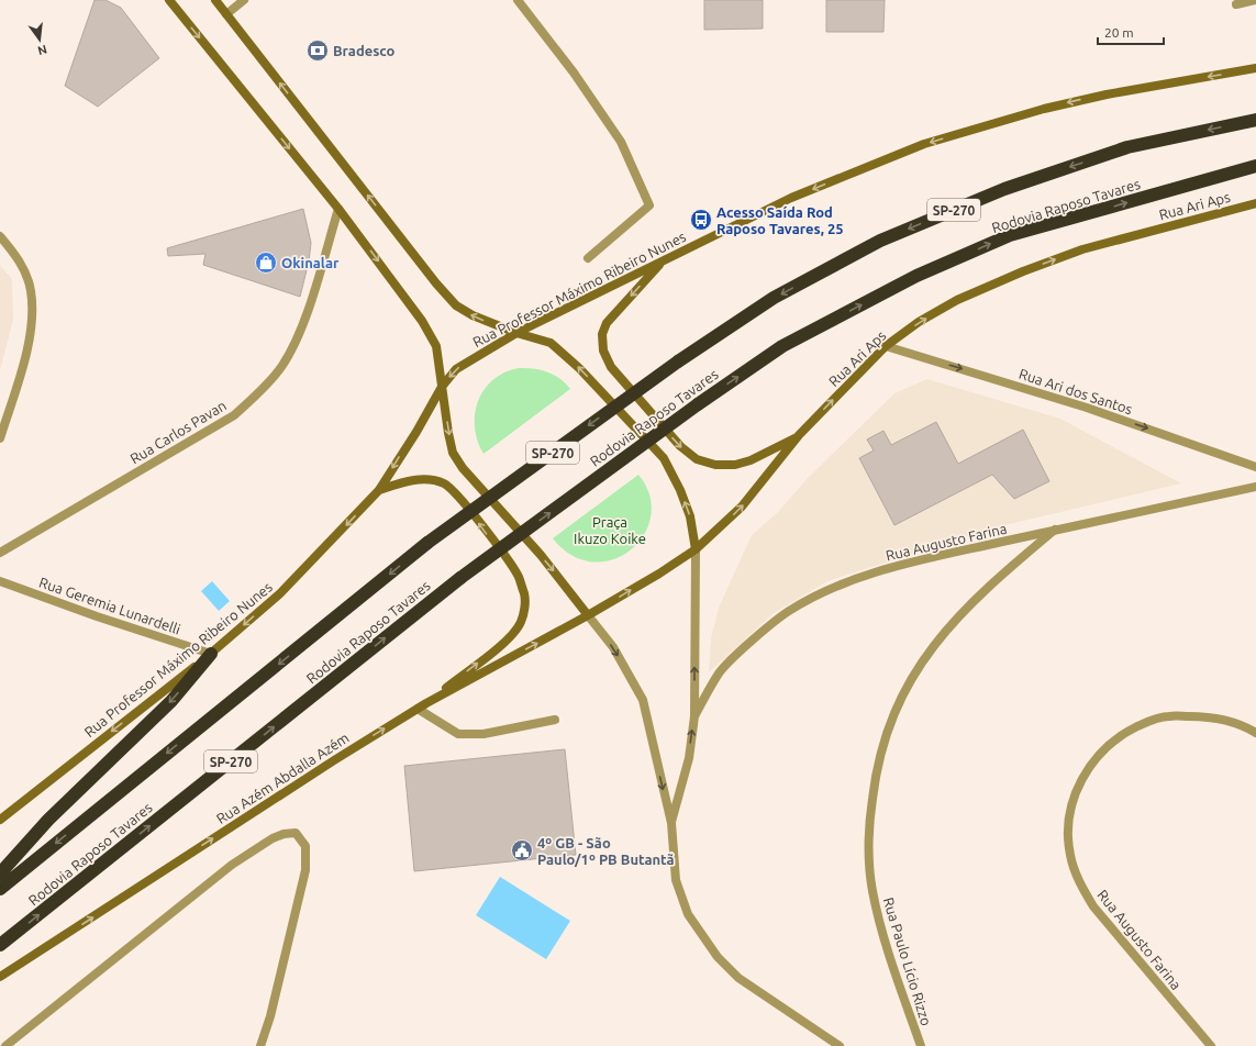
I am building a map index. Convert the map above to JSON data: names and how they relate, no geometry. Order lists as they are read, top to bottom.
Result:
{
  "streets": {
    "highway": ["Rodovia Raposo Tavares", "SP-270"],
    "main road": ["Rua Ari Aps", "Rua Professor Máximo Ribeiro Nunes", "Rua Azém Abdalla Azém"],
    "street": [
      "Rua Ari dos Santos",
      "Rua Carlos Pavan",
      "Rua Augusto Farina",
      "Rua Geremia Lunardelli",
      "Rua Paulo Lício Rizzo"
    ]
  },
  "crossings": [
    ["Rua Ari Aps", "Rua Ari dos Santos"],
    ["Rua Ari Aps", "Rua Augusto Farina"],
    ["Rua Ari Aps", "Rua Azém Abdalla Azém"],
    ["Rua Professor Máximo Ribeiro Nunes", "Rua Geremia Lunardelli"],
    ["Rua Augusto Farina", "Rua Azém Abdalla Azém"],
    ["Rua Augusto Farina", "Rua Paulo Lício Rizzo"]
  ],
  "one_way": [
    "Rua Ari Aps",
    "Rua Professor Máximo Ribeiro Nunes",
    "Rua Ari dos Santos",
    "Rua Azém Abdalla Azém"
  ],
  "parks": ["Praça Ikuzo Koike"],
  "places": {
    "bank": ["Bradesco"],
    "bus stop": ["Acesso Saída Rod Raposo Tavares, 25"],
    "shop": ["Okinalar"],
    "public building": ["4º GB - São Paulo/1º PB Butantã"]
  },
  "scale_bar": "20 m",
  "north": "bottom"
}
